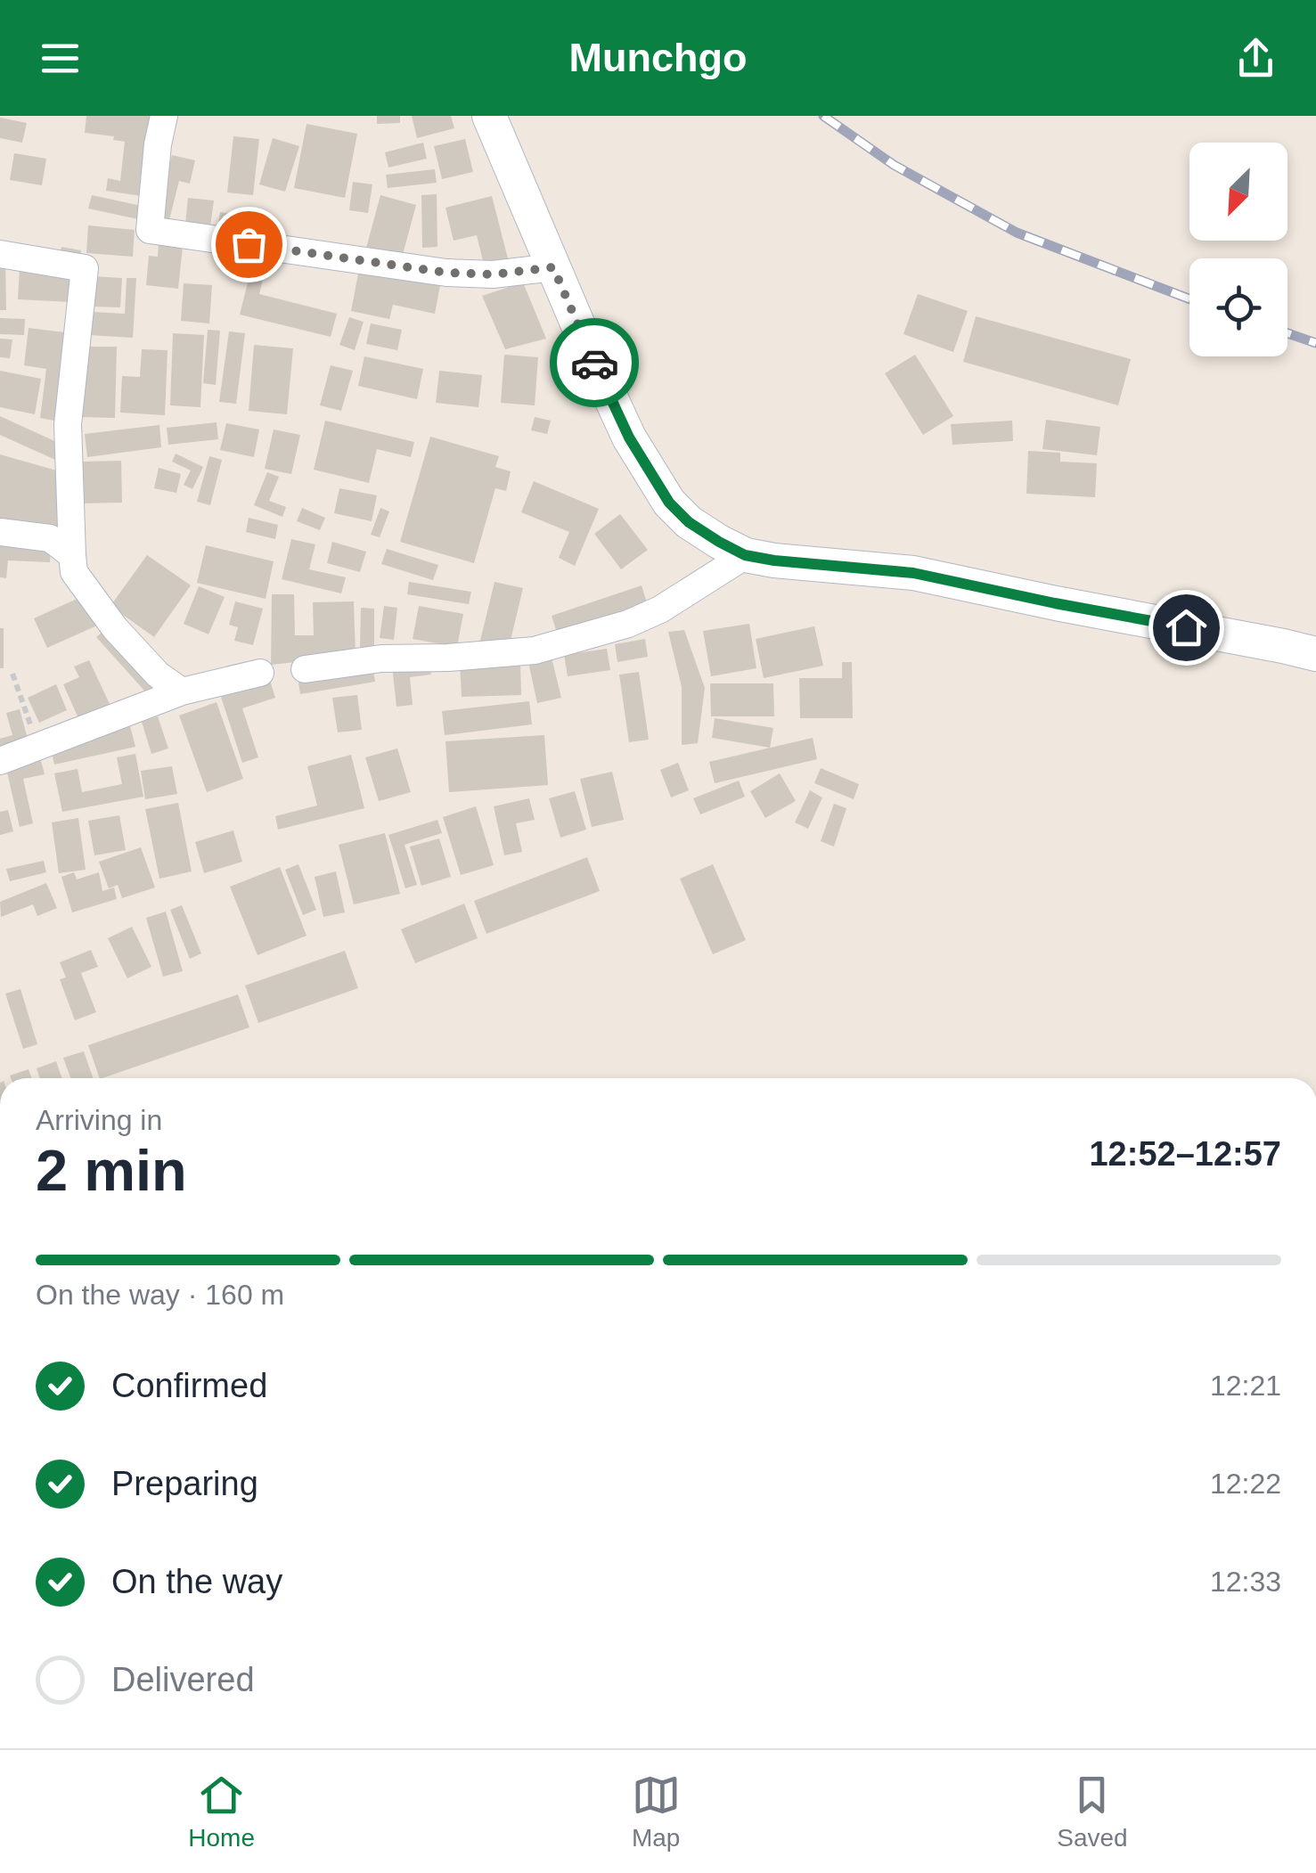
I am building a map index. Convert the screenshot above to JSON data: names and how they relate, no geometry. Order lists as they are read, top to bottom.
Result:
{
  "north": "bottom left",
  "page": {
    "header": "Munchgo",
    "heading": ["2 min", "Arriving in", "12:52–12:57"],
    "bar": "On the way · 160 m",
    "list": [
      ["Confirmed", "12:21"],
      ["Preparing", "12:22"],
      ["On the way", "12:33"],
      "Delivered"
    ],
    "tabs": ["Home", "Map", "Saved"]
  }
}
